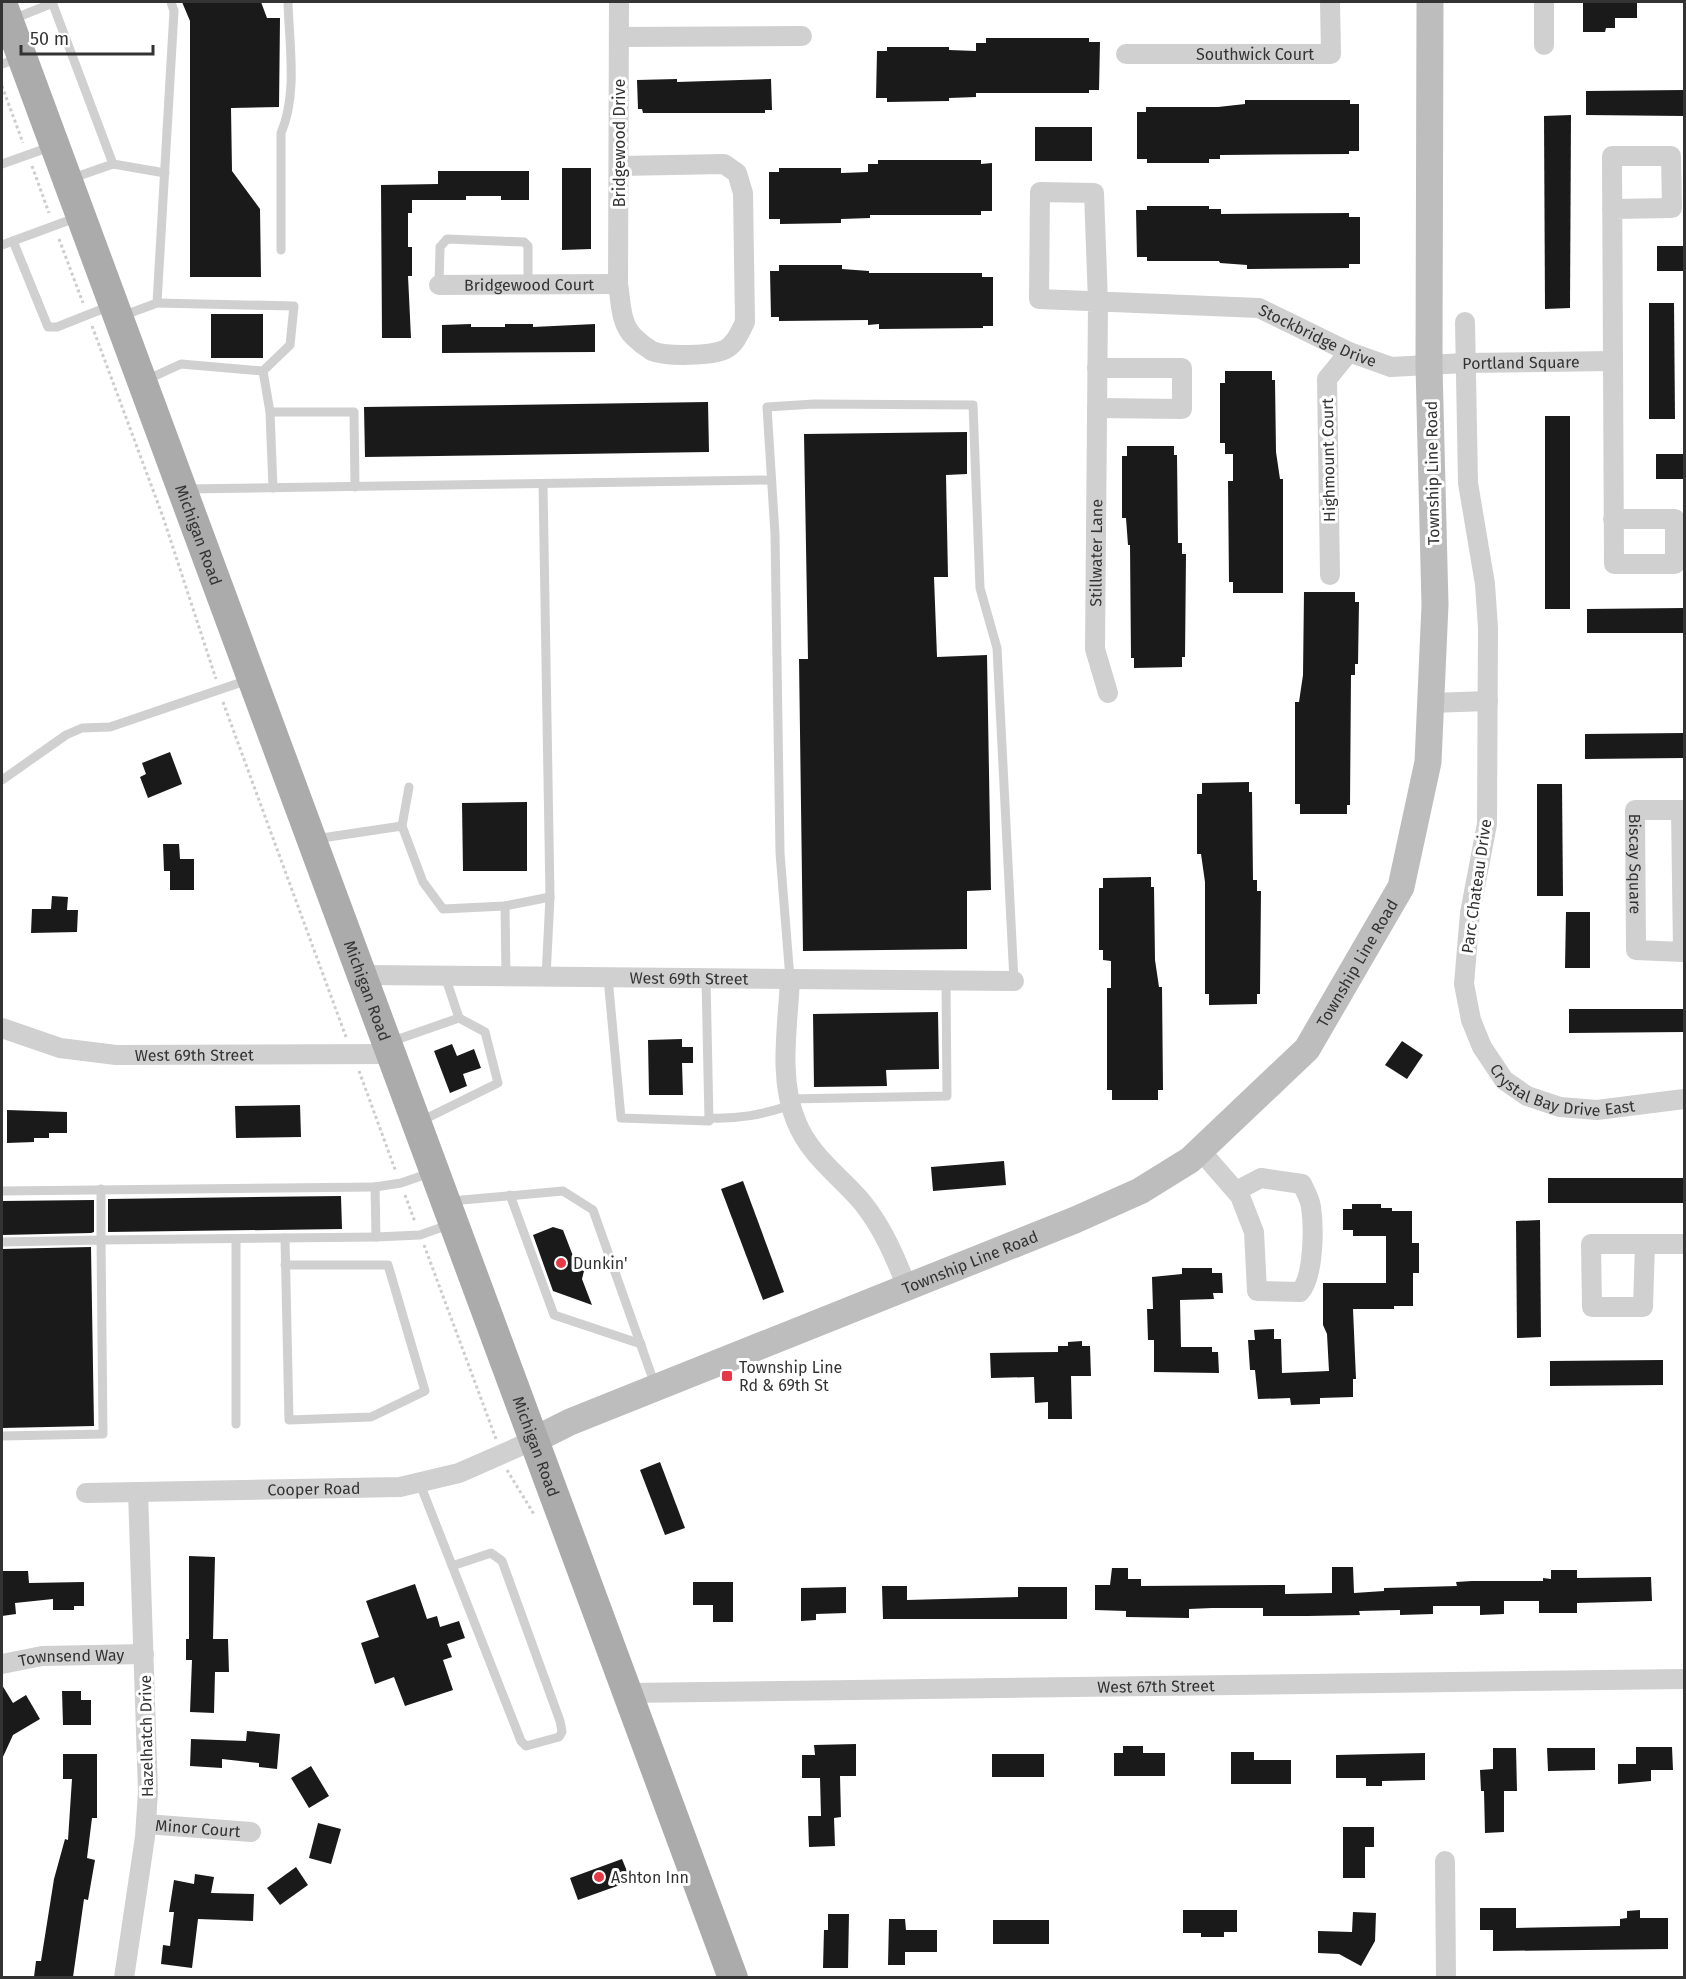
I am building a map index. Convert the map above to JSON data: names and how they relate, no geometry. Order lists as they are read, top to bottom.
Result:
{
  "streets": {
    "main road": ["Township Line Road", "Michigan Road"],
    "street": [
      "Southwick Court",
      "Bridgewood Drive",
      "Bridgewood Court",
      "Stockbridge Drive",
      "Portland Square",
      "Highmount Court",
      "Stillwater Lane",
      "Biscay Square",
      "Parc Chateau Drive",
      "West 69th Street",
      "Crystal Bay Drive East",
      "Cooper Road",
      "Townsend Way",
      "West 67th Street",
      "Hazelhatch Drive",
      "Minor Court"
    ]
  },
  "crossings": [
    ["Bridgewood Drive", "Bridgewood Court"],
    ["Stockbridge Drive", "Portland Square"],
    ["Stockbridge Drive", "Highmount Court"],
    ["Stockbridge Drive", "Township Line Road"],
    ["Stockbridge Drive", "Stillwater Lane"],
    ["Portland Square", "Township Line Road"],
    ["Portland Square", "Parc Chateau Drive"],
    ["Township Line Road", "Michigan Road"],
    ["Township Line Road", "Cooper Road"],
    ["Michigan Road", "West 69th Street"],
    ["Michigan Road", "Cooper Road"],
    ["Michigan Road", "West 67th Street"],
    ["Parc Chateau Drive", "Crystal Bay Drive East"],
    ["Cooper Road", "Hazelhatch Drive"],
    ["Townsend Way", "Hazelhatch Drive"],
    ["Hazelhatch Drive", "Minor Court"]
  ],
  "places": {
    "other": ["Dunkin'", "Ashton Inn"],
    "transit": ["Township Line Rd & 69th St"]
  },
  "scale_bar": "50 m"
}
